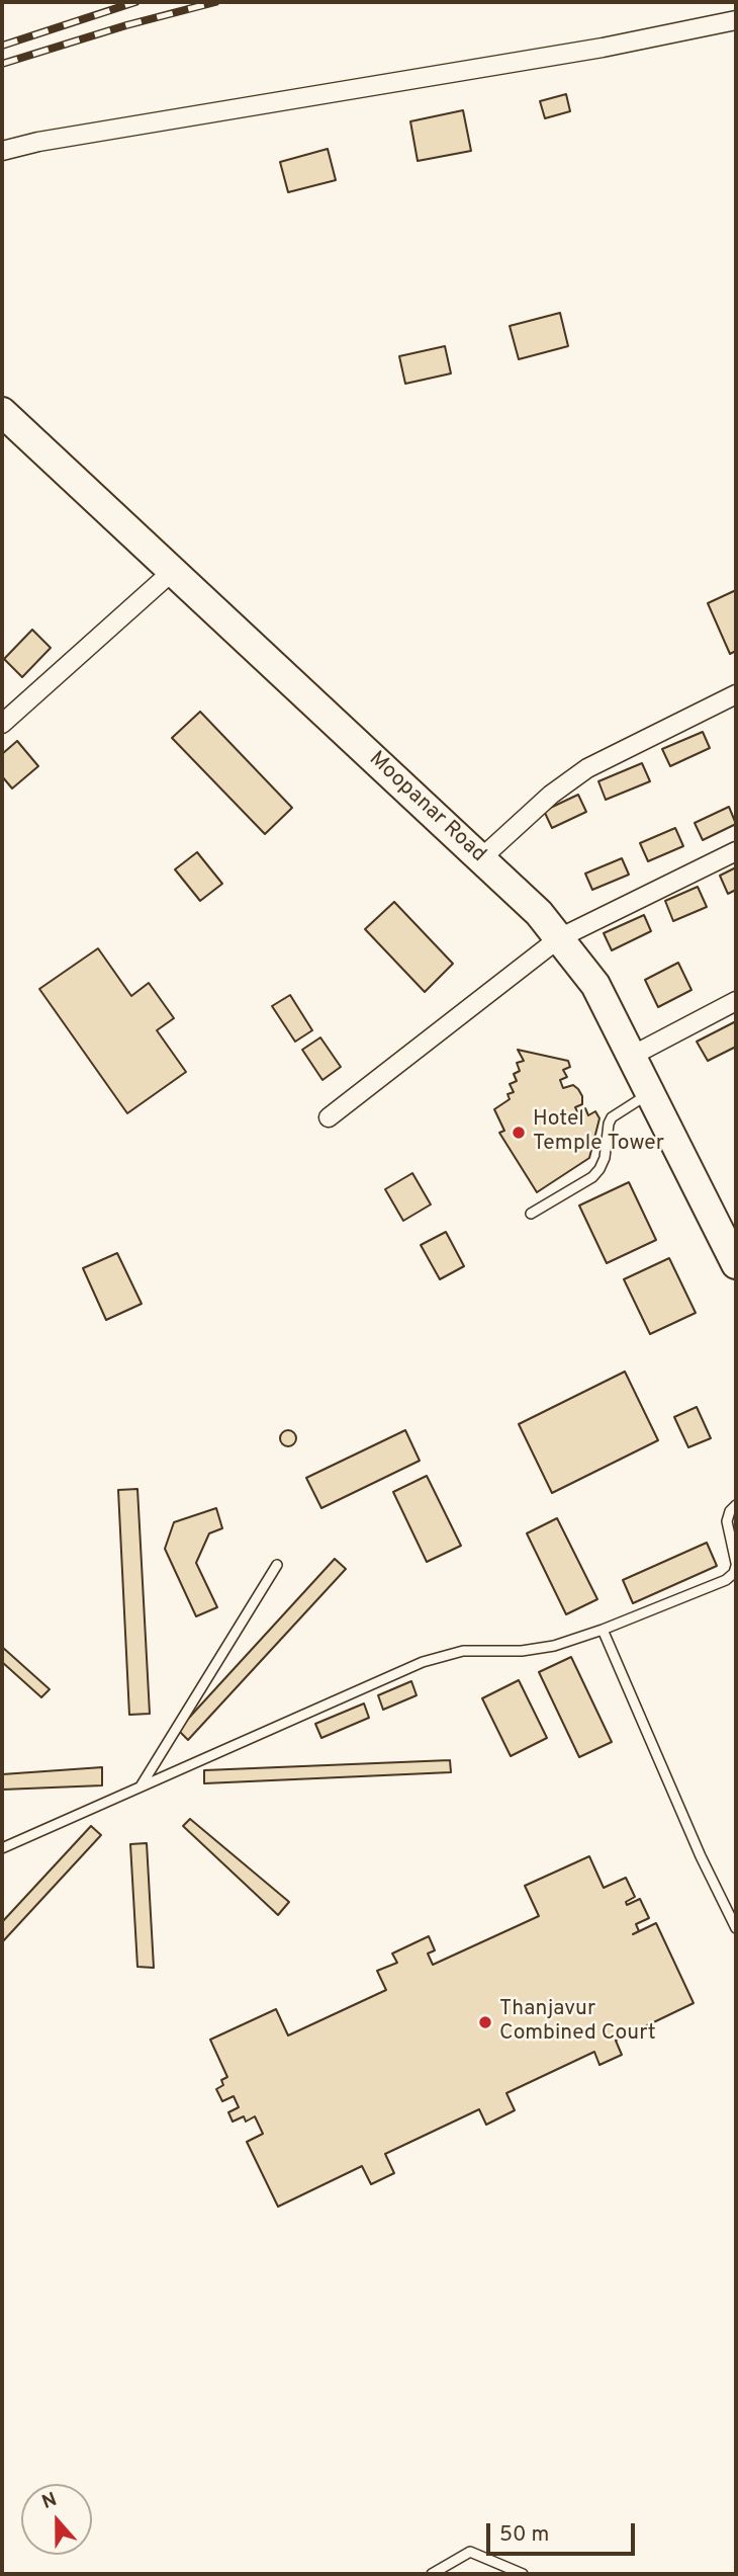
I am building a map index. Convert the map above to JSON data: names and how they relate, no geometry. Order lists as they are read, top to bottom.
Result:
{
  "streets": {
    "main road": ["Moopanar Road"]
  },
  "places": ["Hotel Temple Tower", "Thanjavur Combined Court"],
  "scale_bar": "50 m",
  "north": "top"
}
